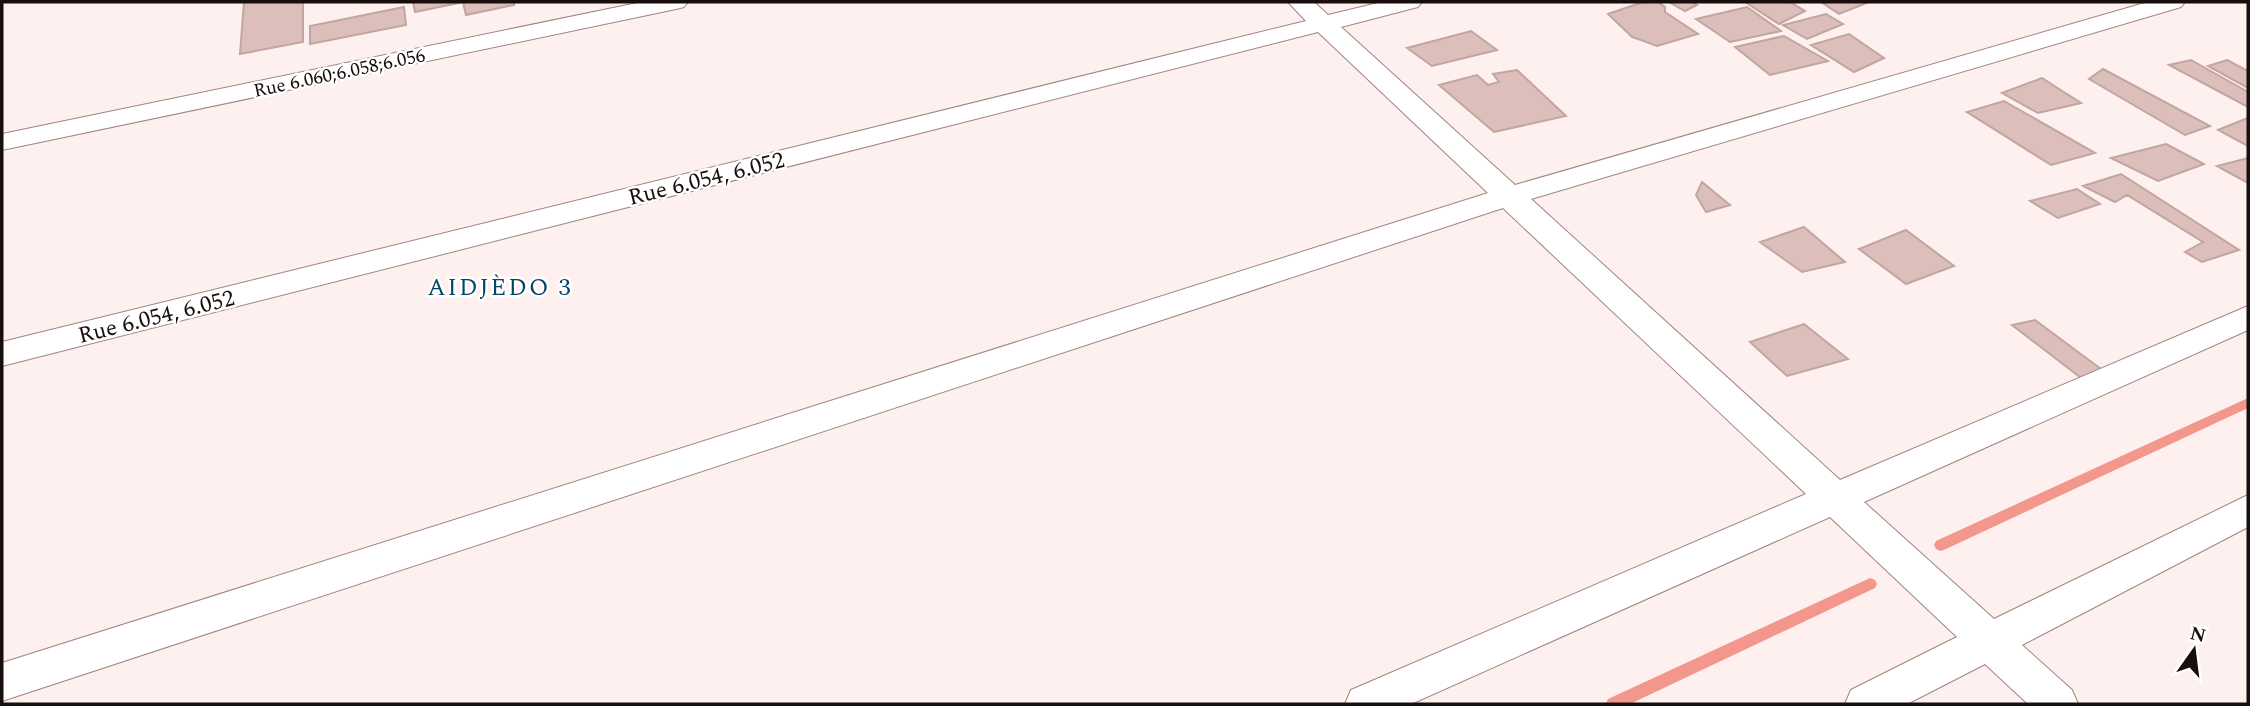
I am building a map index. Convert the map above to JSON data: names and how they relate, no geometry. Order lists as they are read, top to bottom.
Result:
{
  "streets": {
    "street": ["Rue 6.060;6.058;6.056", "Rue 6.054, 6.052"]
  },
  "districts": ["AIDJÈDO 3"],
  "north": "top"
}
